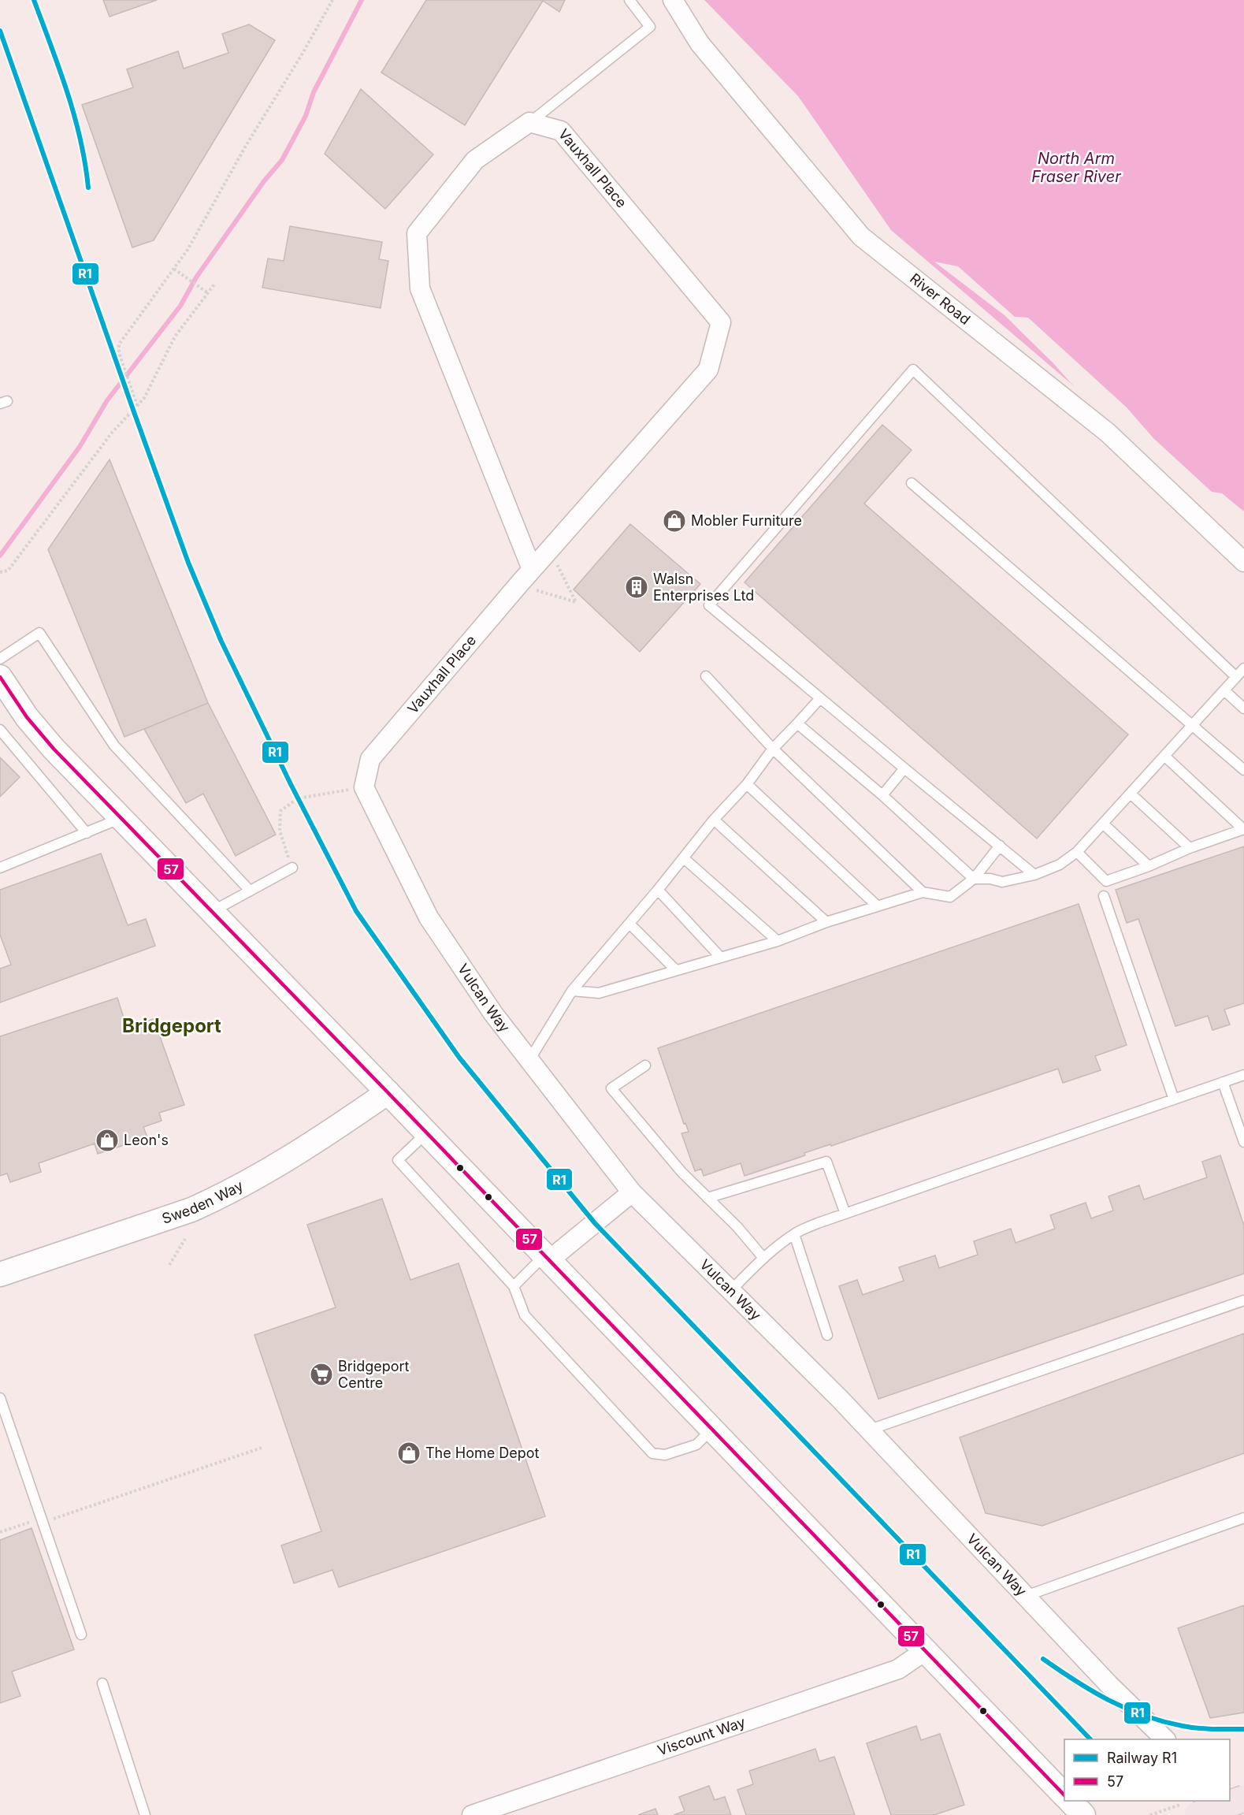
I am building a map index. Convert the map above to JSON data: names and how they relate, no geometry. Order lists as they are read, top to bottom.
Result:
{
  "streets": {
    "street": [
      "Vauxhall Place",
      "River Road",
      "Vulcan Way",
      "Sweden Way",
      "Viscount Way"
    ]
  },
  "crossings": [
    ["Vauxhall Place", "Vulcan Way"]
  ],
  "districts": ["Bridgeport"],
  "water": ["North Arm Fraser River"],
  "places": {
    "shop": ["Mobler Furniture", "Leon's", "The Home Depot"],
    "building": ["Walsn Enterprises Ltd"],
    "supermarket": ["Bridgeport Centre"]
  },
  "lines": ["rail line R1", "transit line 57"],
  "legend": ["Railway R1", "57"]
}
